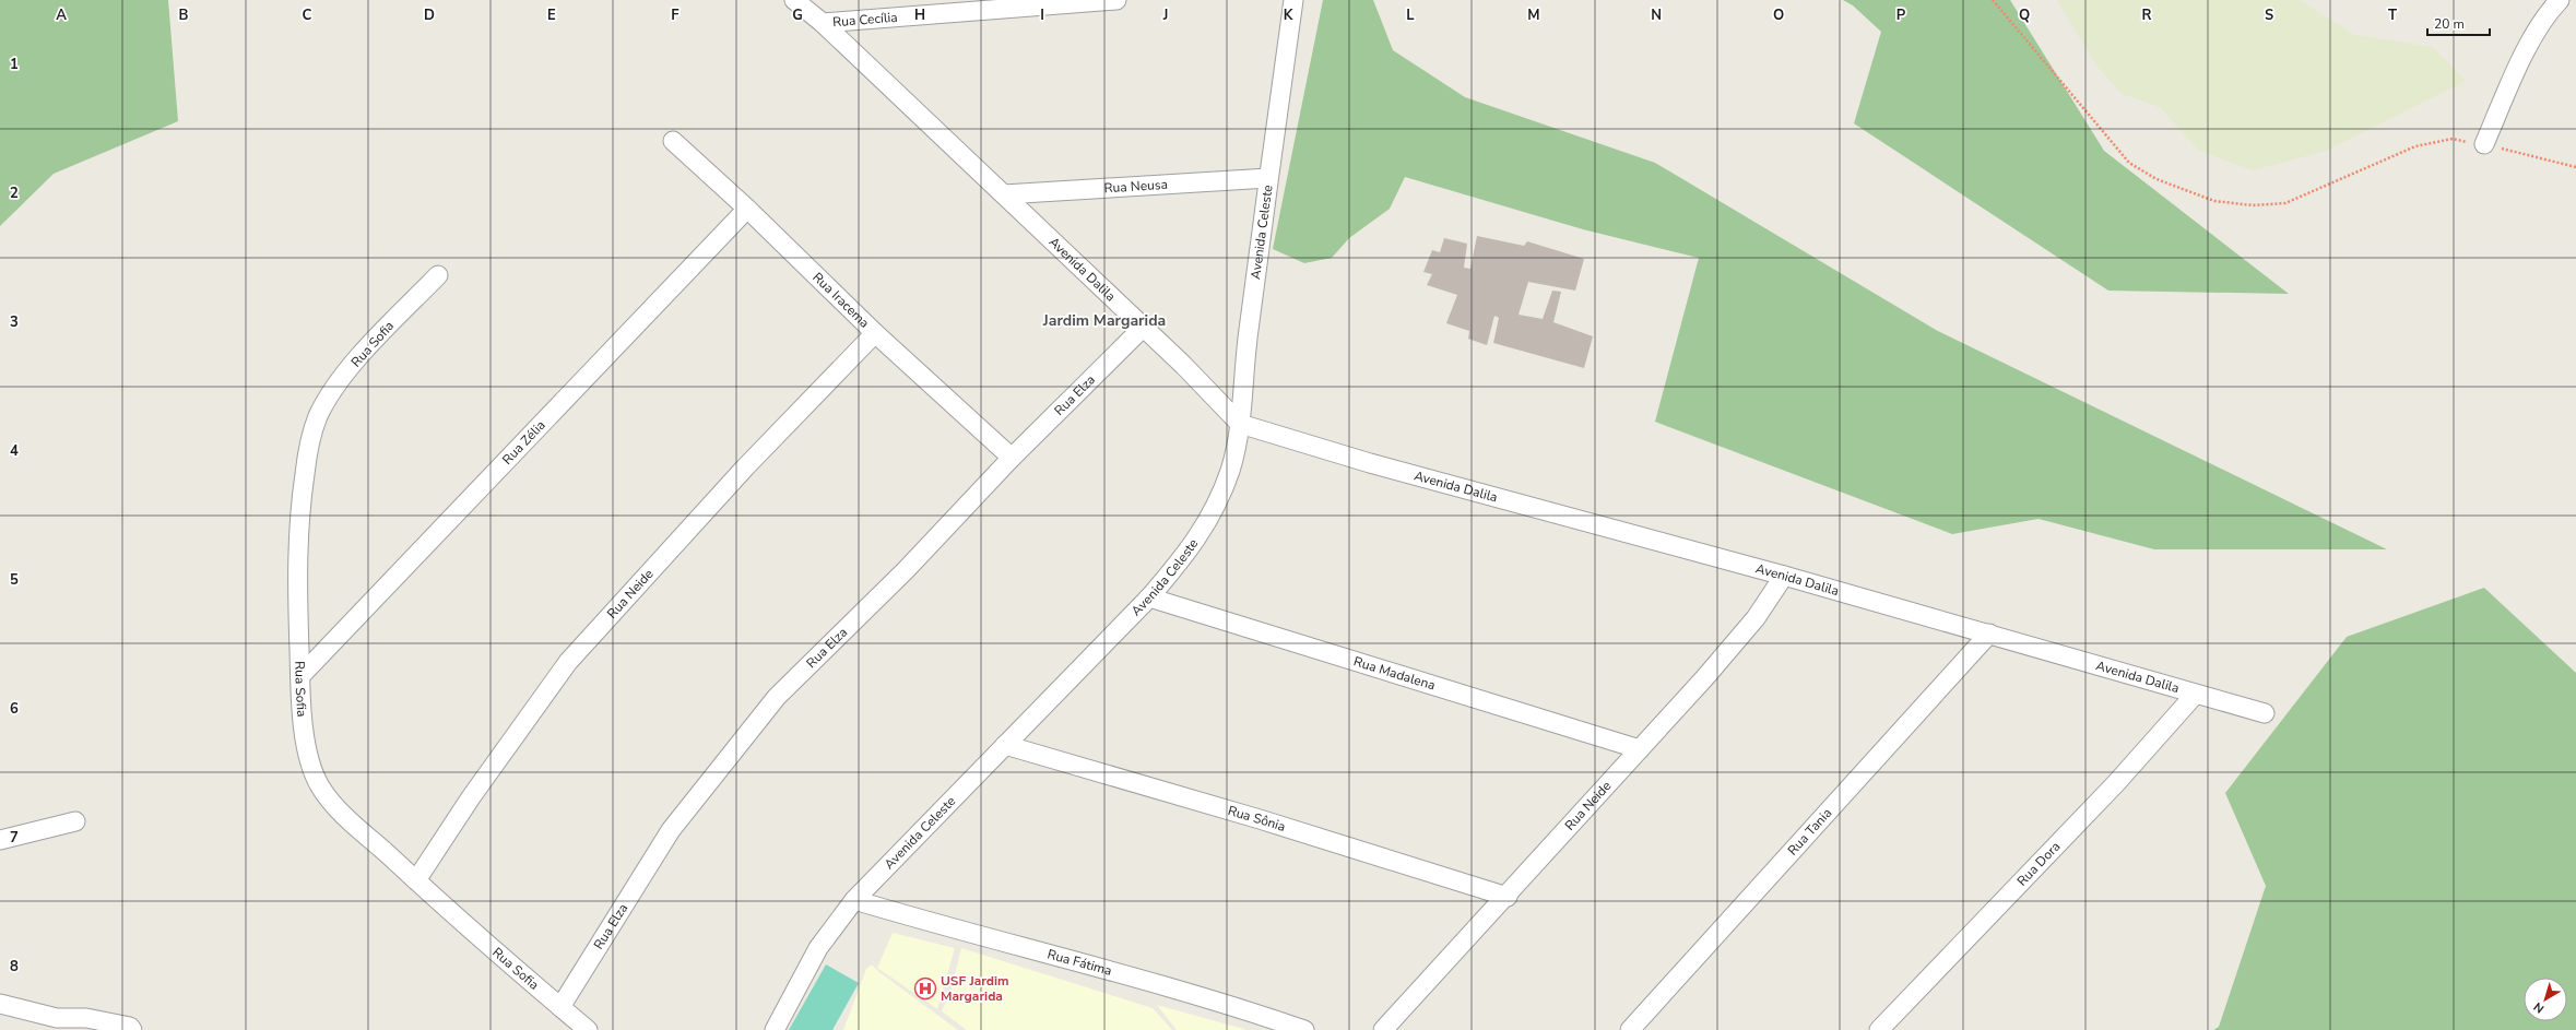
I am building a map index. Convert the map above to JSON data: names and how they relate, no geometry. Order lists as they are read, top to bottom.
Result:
{
  "streets": {
    "street": [
      "Rua Cecília",
      "Rua Neusa",
      "Avenida Celeste",
      "Avenida Dalila",
      "Rua Iracema",
      "Rua Sofia",
      "Rua Elza",
      "Rua Zélia",
      "Rua Neide",
      "Rua Madalena",
      "Rua Sônia",
      "Rua Tania",
      "Rua Dora",
      "Rua Fátima"
    ]
  },
  "crossings": [
    ["Rua Cecília", "Avenida Dalila"],
    ["Rua Neusa", "Avenida Celeste"],
    ["Rua Neusa", "Avenida Dalila"],
    ["Avenida Celeste", "Avenida Dalila"],
    ["Avenida Celeste", "Rua Madalena"],
    ["Avenida Celeste", "Rua Sônia"],
    ["Avenida Celeste", "Rua Fátima"],
    ["Avenida Dalila", "Rua Elza"],
    ["Avenida Dalila", "Rua Neide"],
    ["Avenida Dalila", "Rua Tania"],
    ["Avenida Dalila", "Rua Dora"],
    ["Rua Iracema", "Rua Elza"],
    ["Rua Iracema", "Rua Zélia"],
    ["Rua Iracema", "Rua Neide"],
    ["Rua Sofia", "Rua Elza"],
    ["Rua Sofia", "Rua Zélia"],
    ["Rua Sofia", "Rua Neide"],
    ["Rua Neide", "Rua Madalena"],
    ["Rua Neide", "Rua Sônia"]
  ],
  "districts": ["Jardim Margarida"],
  "places": {
    "hospital": ["USF Jardim Margarida"]
  },
  "scale_bar": "20 m",
  "north": "bottom left",
  "grid": {
    "columns": [
      "A",
      "B",
      "C",
      "D",
      "E",
      "F",
      "G",
      "H",
      "I",
      "J",
      "K",
      "L",
      "M",
      "N",
      "O",
      "P",
      "Q",
      "R",
      "S",
      "T"
    ],
    "rows": [
      "1",
      "2",
      "3",
      "4",
      "5",
      "6",
      "7",
      "8"
    ]
  }
}
